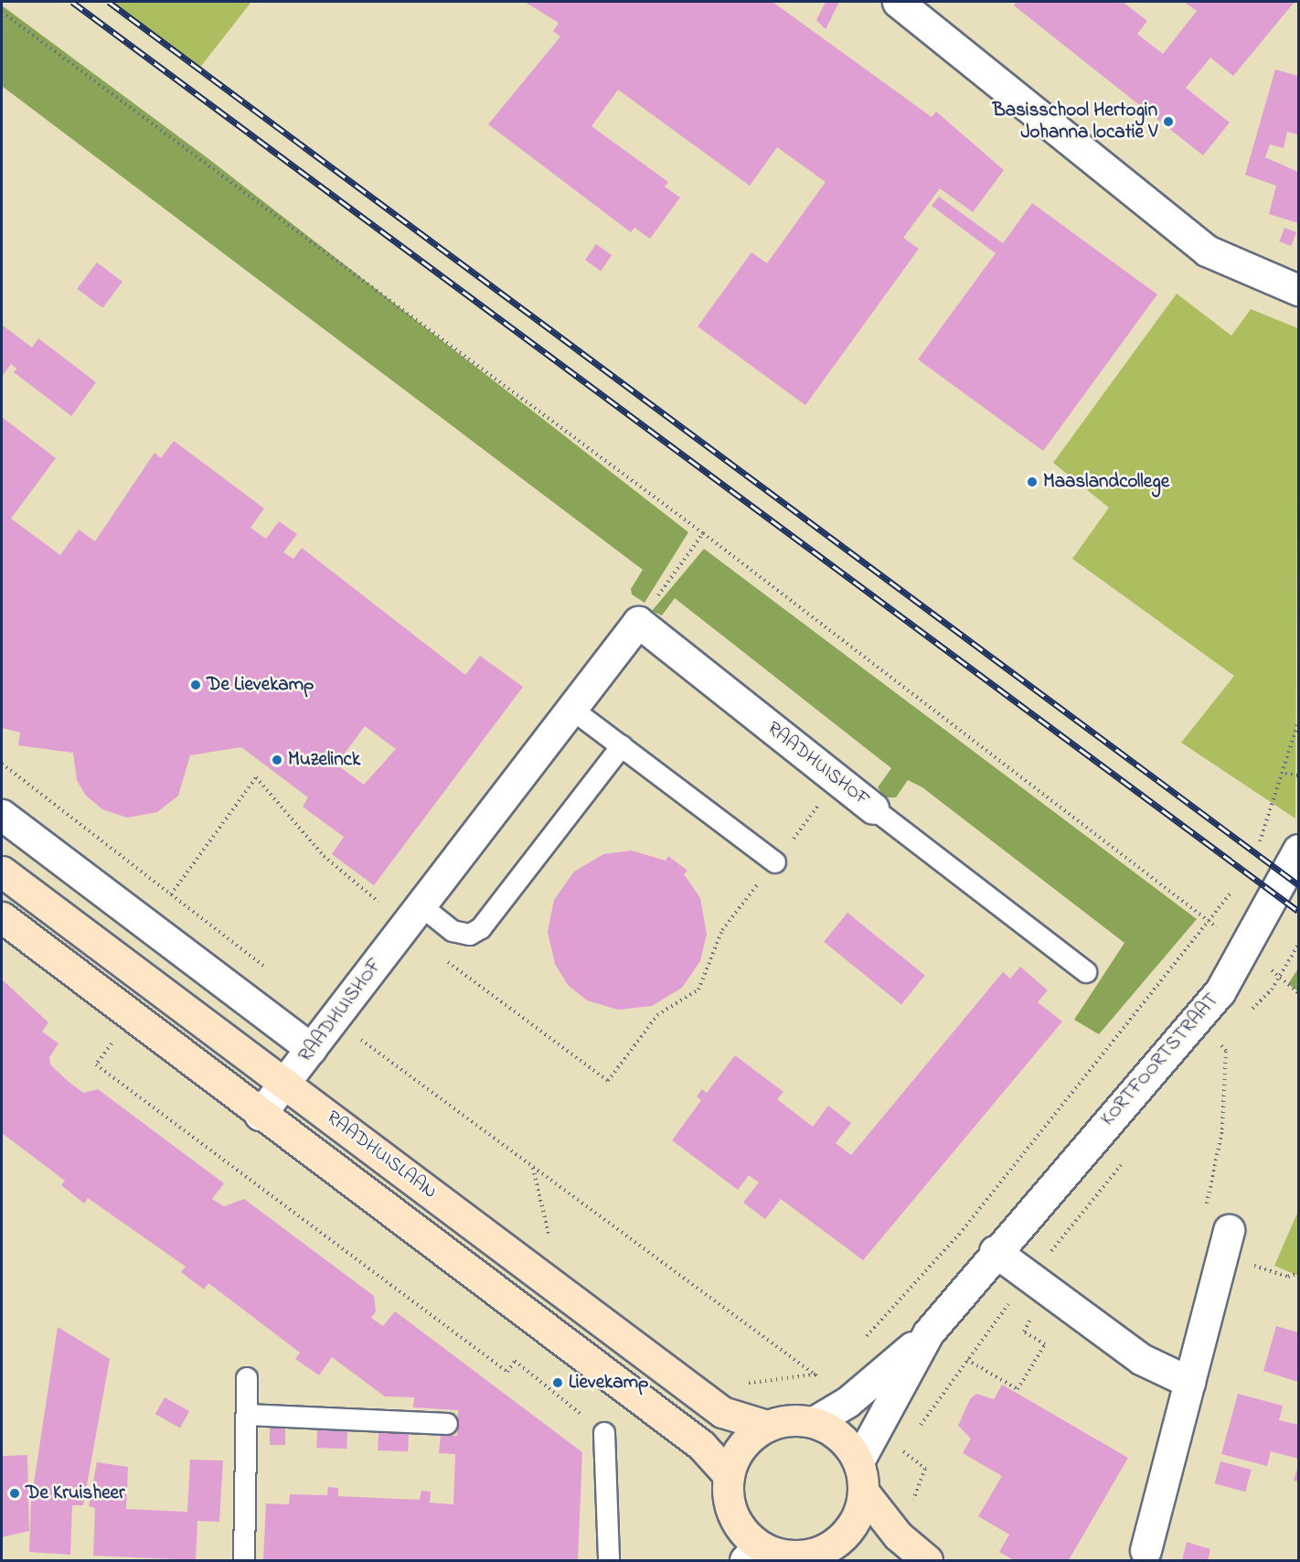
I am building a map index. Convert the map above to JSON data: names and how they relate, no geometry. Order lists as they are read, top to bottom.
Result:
{
  "streets": {
    "street": ["RAADHUISHOF", "KORTFOORTSTRAAT", "RAADHUISLAAN"]
  },
  "crossings": [
    ["RAADHUISHOF", "RAADHUISLAAN"],
    ["KORTFOORTSTRAAT", "RAADHUISLAAN"]
  ],
  "places": [
    "Basisschool Hertogin Johanna locatie V",
    "Maaslandcollege",
    "De Lievekamp",
    "Muzelinck",
    "Lievekamp",
    "De Kruisheer"
  ]
}
